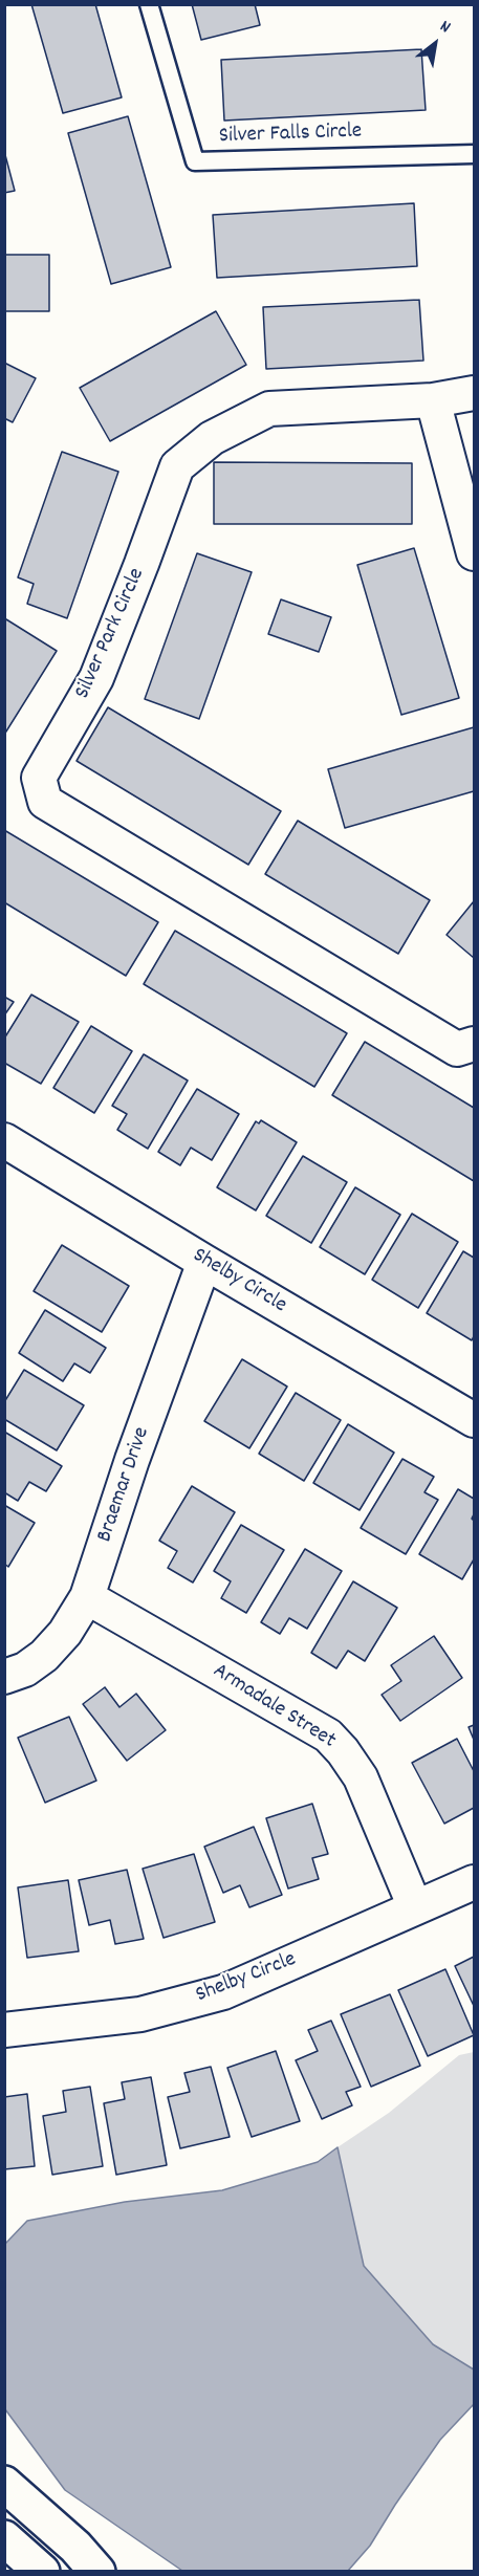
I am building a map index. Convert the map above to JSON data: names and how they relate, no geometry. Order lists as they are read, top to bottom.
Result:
{
  "streets": {
    "street": [
      "Silver Park Circle",
      "Shelby Circle",
      "Braemar Drive",
      "Armadale Street"
    ],
    "lane": ["Silver Falls Circle"]
  },
  "crossings": [
    ["Shelby Circle", "Braemar Drive"],
    ["Shelby Circle", "Armadale Street"],
    ["Braemar Drive", "Armadale Street"]
  ],
  "north": "top right"
}
